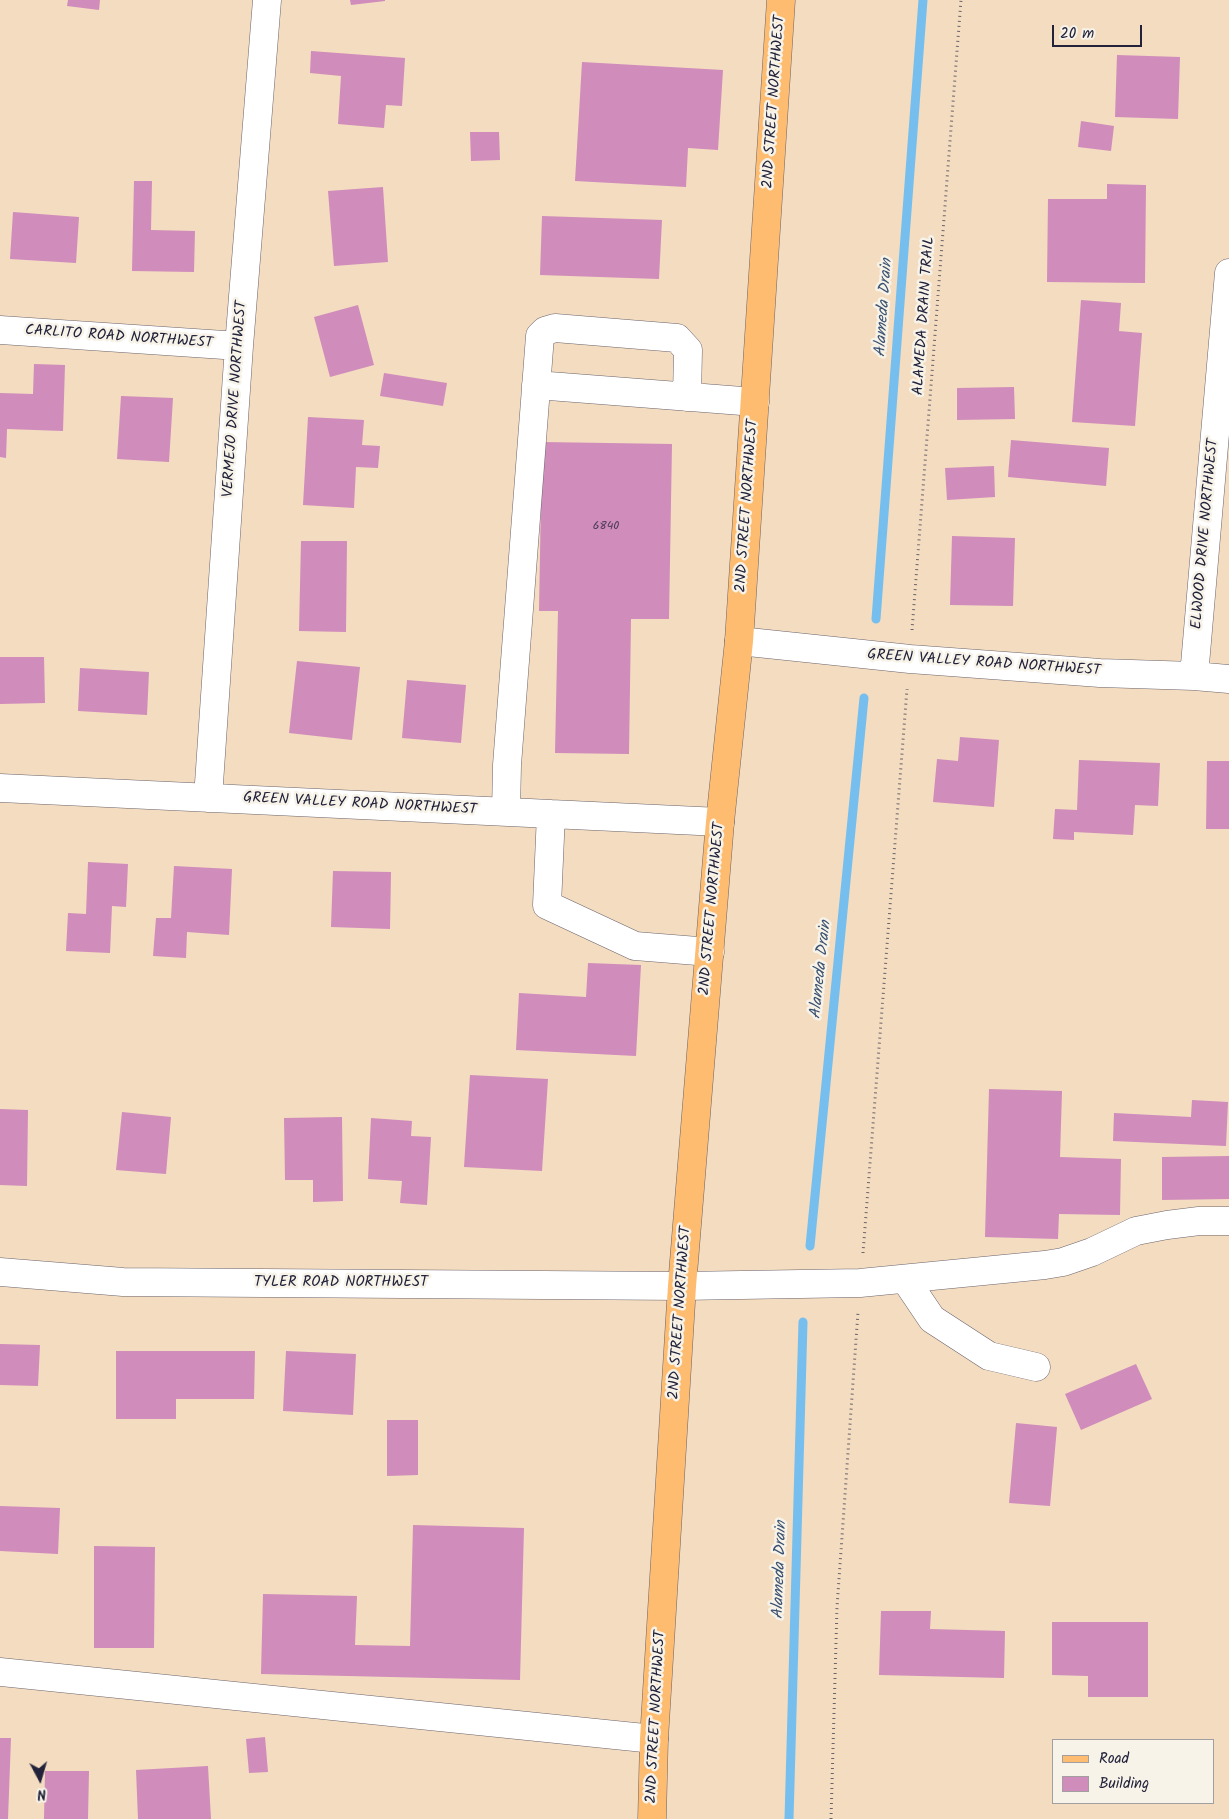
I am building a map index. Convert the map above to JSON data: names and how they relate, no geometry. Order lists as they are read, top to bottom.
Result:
{
  "streets": {
    "main road": ["2ND STREET NORTHWEST"],
    "street": [
      "CARLITO ROAD NORTHWEST",
      "VERMEJO DRIVE NORTHWEST",
      "ELWOOD DRIVE NORTHWEST",
      "GREEN VALLEY ROAD NORTHWEST",
      "TYLER ROAD NORTHWEST"
    ],
    "path": ["ALAMEDA DRAIN TRAIL"]
  },
  "crossings": [
    ["2ND STREET NORTHWEST", "GREEN VALLEY ROAD NORTHWEST"],
    ["2ND STREET NORTHWEST", "TYLER ROAD NORTHWEST"],
    ["CARLITO ROAD NORTHWEST", "VERMEJO DRIVE NORTHWEST"],
    ["VERMEJO DRIVE NORTHWEST", "GREEN VALLEY ROAD NORTHWEST"],
    ["ELWOOD DRIVE NORTHWEST", "GREEN VALLEY ROAD NORTHWEST"]
  ],
  "water": ["Alameda Drain"],
  "house_numbers": ["6840"],
  "legend": ["Road", "Building"],
  "scale_bar": "20 m",
  "north": "bottom"
}
